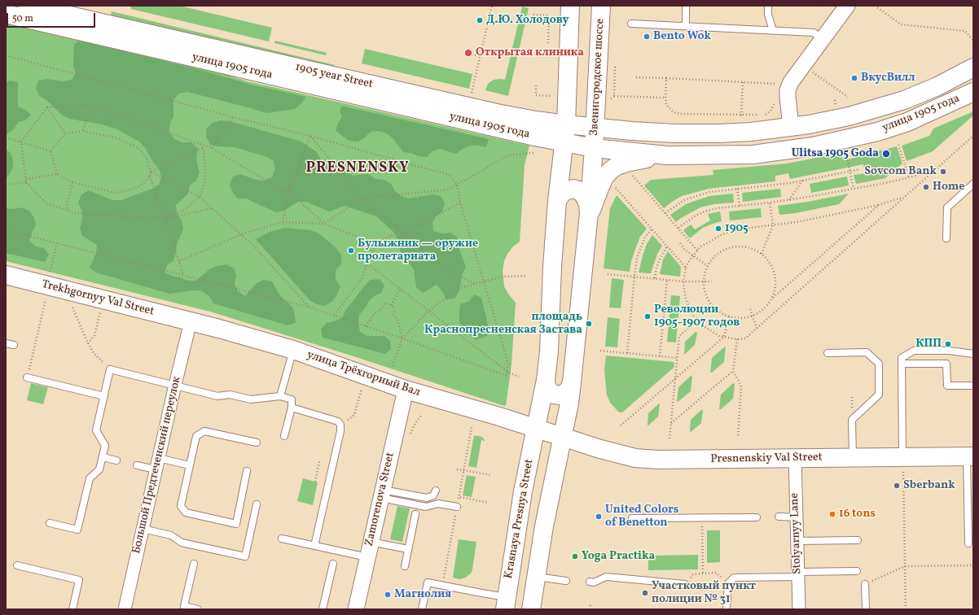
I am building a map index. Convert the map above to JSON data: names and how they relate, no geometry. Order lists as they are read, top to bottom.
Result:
{
  "streets": {
    "main road": [
      "улица 1905 года",
      "1905 year Street",
      "Звенигородское шоссе",
      "Trekhgornyy Val Street",
      "улица Трёхгорный Вал",
      "Presnenskiy Val Street",
      "Krasnaya Presnya Street"
    ],
    "street": ["Большой Предтеченский переулок", "Zamorenova Street", "Stolyarnyy Lane"]
  },
  "crossings": [
    ["улица 1905 года", "1905 year Street"],
    ["улица 1905 года", "Звенигородское шоссе"],
    ["улица 1905 года", "Krasnaya Presnya Street"],
    ["Trekhgornyy Val Street", "улица Трёхгорный Вал"],
    ["Trekhgornyy Val Street", "Большой Предтеченский переулок"],
    ["улица Трёхгорный Вал", "Presnenskiy Val Street"],
    ["улица Трёхгорный Вал", "Большой Предтеченский переулок"],
    ["улица Трёхгорный Вал", "Zamorenova Street"],
    ["улица Трёхгорный Вал", "Krasnaya Presnya Street"],
    ["Presnenskiy Val Street", "Stolyarnyy Lane"]
  ],
  "districts": ["PRESNENSKY"],
  "places": [
    "Д.Ю. Холодову",
    "Bento Wok",
    "Открытая клиника",
    "ВкусВилл",
    "Ulitsa 1905 Goda",
    "Sovcom Bank",
    "Home",
    "1905",
    "Булыжник — оружие пролетариата",
    "Революции 1905-1907 годов",
    "площадь Краснопресненская Застава",
    "КПП",
    "Sberbank",
    "16 tons",
    "United Colors of Benetton",
    "Yoga Practika",
    "Участковый пункт полиции № 31",
    "Магнолия"
  ],
  "scale_bar": "50 m"
}
